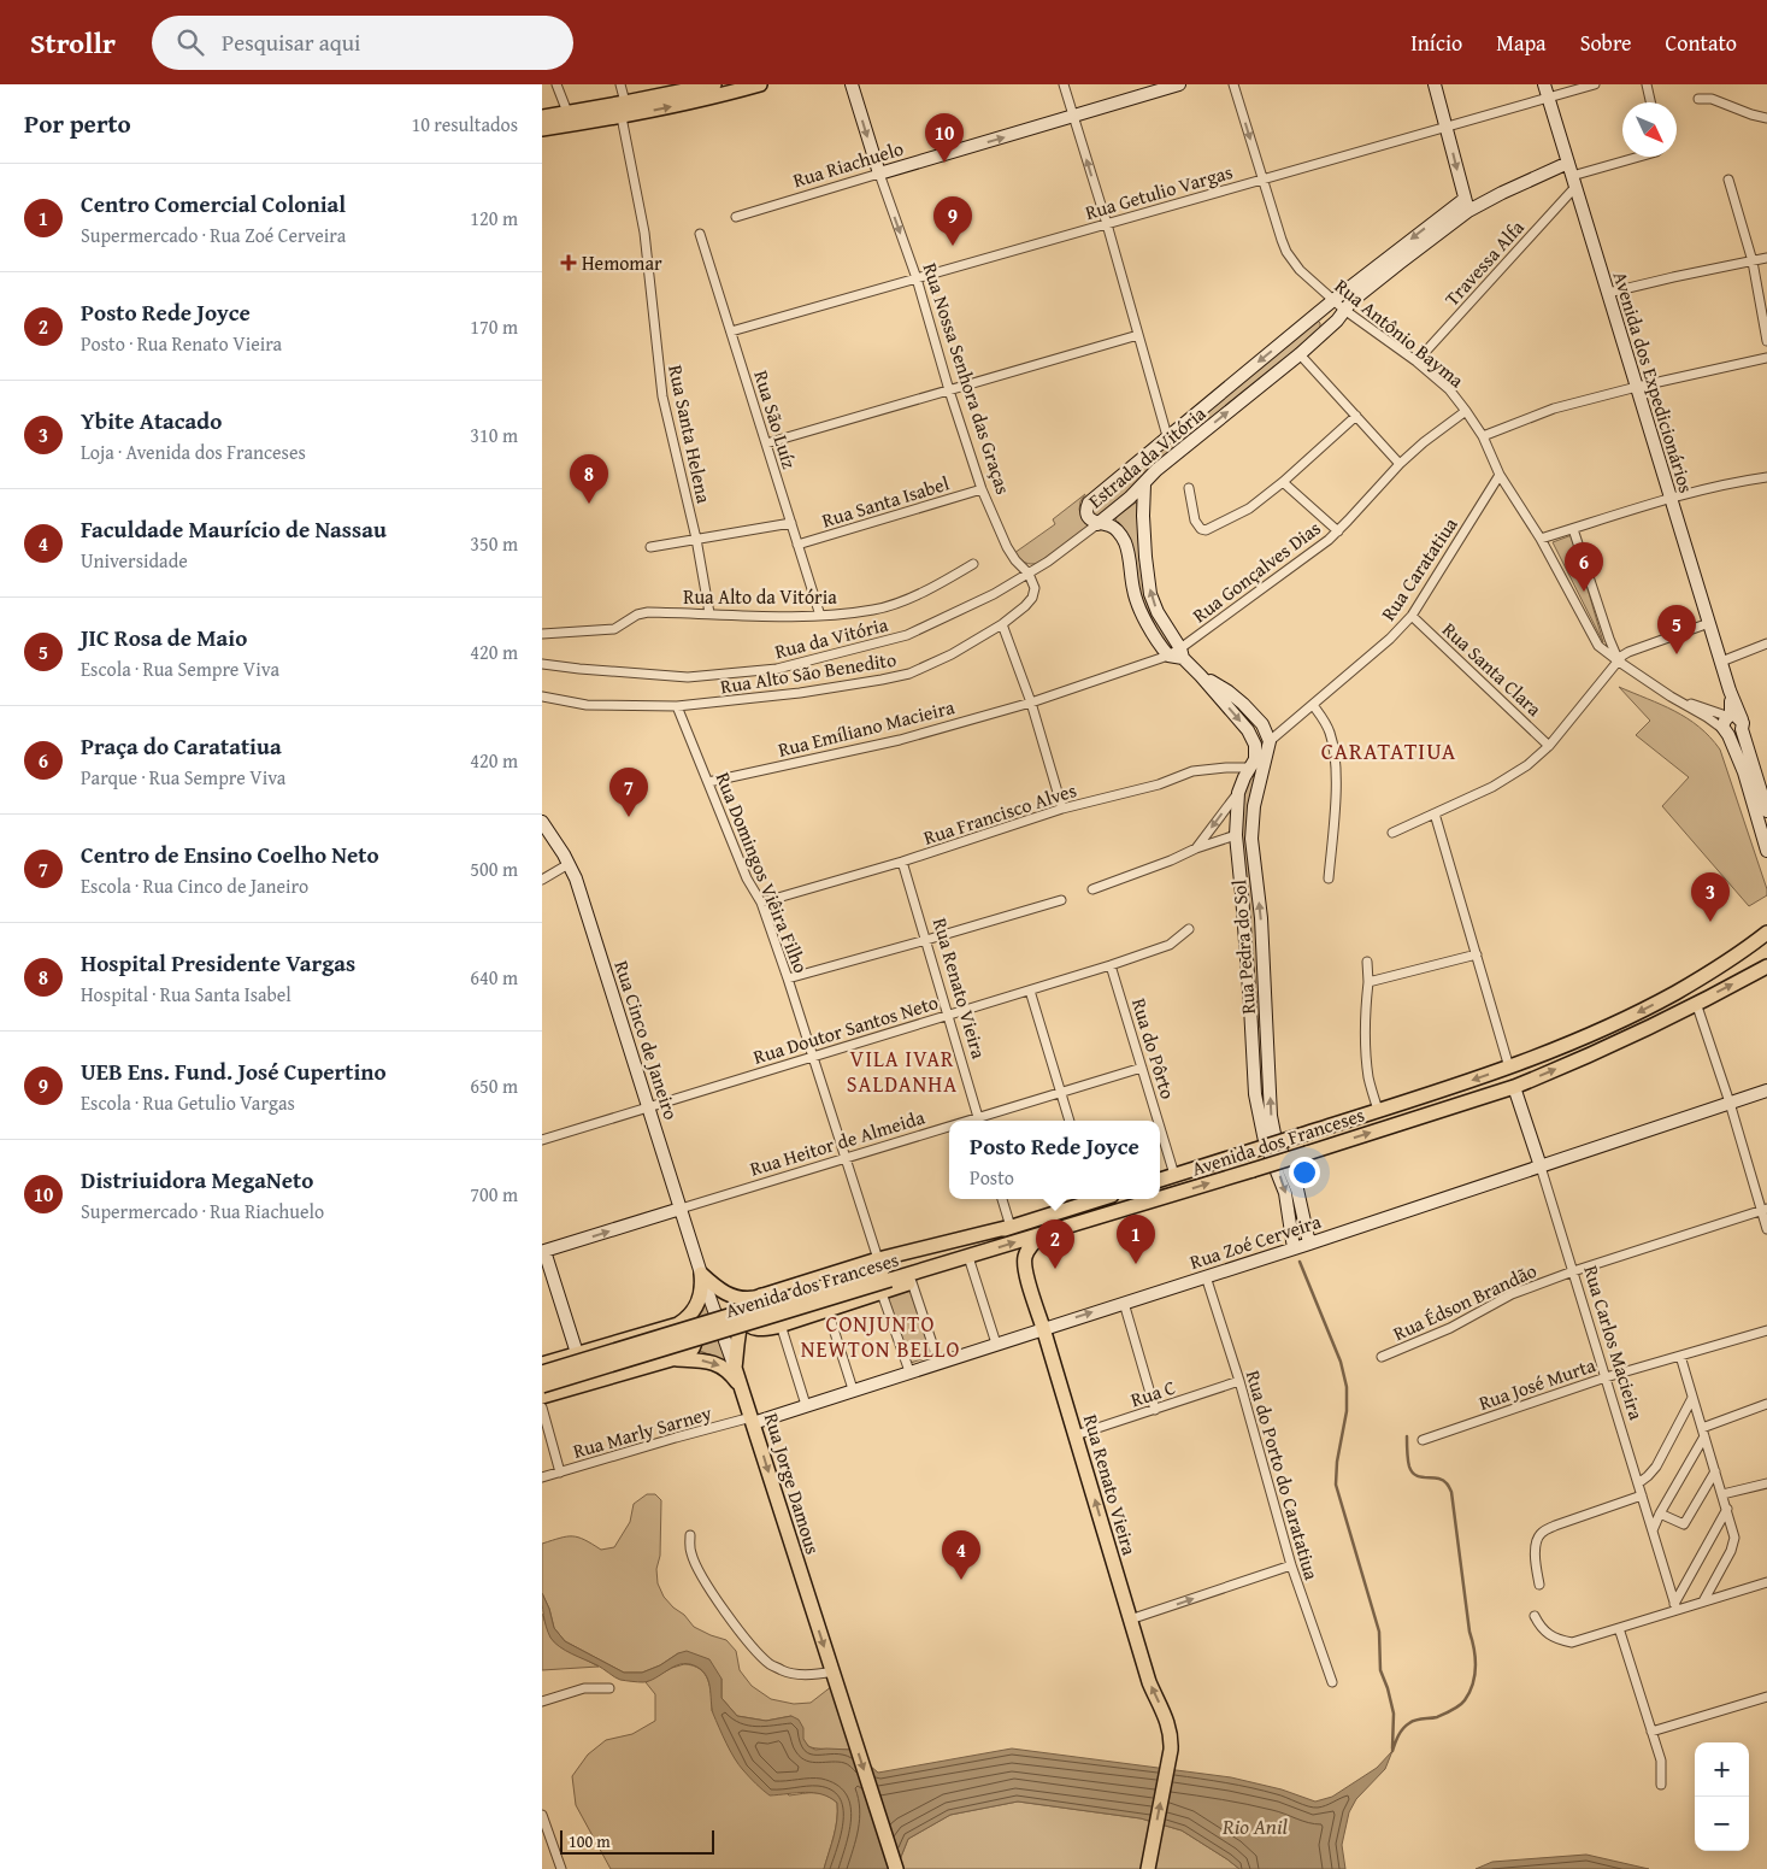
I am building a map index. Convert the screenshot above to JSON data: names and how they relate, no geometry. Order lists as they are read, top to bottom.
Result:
{
  "streets": {
    "main road": ["Rua Renato Vieira", "Avenida dos Franceses", "Rua Jorge Damous"],
    "street": [
      "Rua Riachuelo",
      "Rua Getulio Vargas",
      "Travessa Alfa",
      "Rua Antônio Bayma",
      "Rua Nossa Senhora das Graças",
      "Avenida dos Expedicionários",
      "Rua São Luíz",
      "Rua Santa Helena",
      "Estrada da Vitória",
      "Rua Santa Isabel",
      "Rua Caratatiua",
      "Rua Gonçalves Dias",
      "Rua Alto da Vitória",
      "Rua da Vitória",
      "Rua Santa Clara",
      "Rua Alto São Benedito",
      "Rua Emíliano Macieira",
      "Rua Francisco Alves",
      "Rua Domingos Viêira Filho",
      "Rua Pedra do Sol",
      "Rua Doutor Santos Neto",
      "Rua Cinco de Janeiro",
      "Rua do Pôrto",
      "Rua Heitor de Almeida",
      "Rua Zoé Cerveira",
      "Rua Édson Brandão",
      "Rua Carlos Macieira",
      "Rua José Murta",
      "Rua C",
      "Rua Marly Sarney",
      "Rua do Porto do Caratatiua"
    ]
  },
  "crossings": [
    ["Rua Riachuelo", "Rua Nossa Senhora das Graças"],
    ["Rua Getulio Vargas", "Rua Antônio Bayma"],
    ["Rua Getulio Vargas", "Rua Nossa Senhora das Graças"],
    ["Rua Getulio Vargas", "Avenida dos Expedicionários"],
    ["Rua Getulio Vargas", "Rua São Luíz"],
    ["Travessa Alfa", "Rua Antônio Bayma"],
    ["Travessa Alfa", "Avenida dos Expedicionários"],
    ["Travessa Alfa", "Estrada da Vitória"],
    ["Rua Antônio Bayma", "Avenida dos Expedicionários"],
    ["Rua Antônio Bayma", "Estrada da Vitória"],
    ["Rua Antônio Bayma", "Rua Caratatiua"],
    ["Rua Antônio Bayma", "Rua Gonçalves Dias"],
    ["Rua Nossa Senhora das Graças", "Rua Santa Isabel"],
    ["Rua Nossa Senhora das Graças", "Rua da Vitória"],
    ["Rua Nossa Senhora das Graças", "Rua Alto São Benedito"],
    ["Avenida dos Expedicionários", "Estrada da Vitória"],
    ["Rua São Luíz", "Rua Santa Isabel"],
    ["Rua São Luíz", "Rua Alto da Vitória"],
    ["Rua Santa Helena", "Rua Alto da Vitória"],
    ["Estrada da Vitória", "Rua da Vitória"],
    ["Rua Caratatiua", "Rua Santa Clara"],
    ["Rua Caratatiua", "Rua Pedra do Sol"],
    ["Rua da Vitória", "Rua Alto São Benedito"],
    ["Rua Alto São Benedito", "Rua Domingos Viêira Filho"],
    ["Rua Emíliano Macieira", "Rua Domingos Viêira Filho"],
    ["Rua Francisco Alves", "Rua Domingos Viêira Filho"],
    ["Rua Francisco Alves", "Rua Pedra do Sol"],
    ["Rua Francisco Alves", "Rua Renato Vieira"],
    ["Rua Domingos Viêira Filho", "Rua Doutor Santos Neto"],
    ["Rua Domingos Viêira Filho", "Avenida dos Franceses"],
    ["Rua Domingos Viêira Filho", "Rua Heitor de Almeida"],
    ["Rua Pedra do Sol", "Rua Zoé Cerveira"],
    ["Rua Renato Vieira", "Rua Doutor Santos Neto"],
    ["Rua Renato Vieira", "Avenida dos Franceses"],
    ["Rua Renato Vieira", "Rua Zoé Cerveira"],
    ["Rua Renato Vieira", "Rua C"],
    ["Rua Doutor Santos Neto", "Rua Cinco de Janeiro"],
    ["Rua Doutor Santos Neto", "Rua do Pôrto"],
    ["Rua Cinco de Janeiro", "Rua Heitor de Almeida"],
    ["Rua Cinco de Janeiro", "Rua Jorge Damous"],
    ["Rua do Pôrto", "Avenida dos Franceses"],
    ["Rua do Pôrto", "Rua Heitor de Almeida"],
    ["Avenida dos Franceses", "Rua Carlos Macieira"],
    ["Rua Zoé Cerveira", "Rua Carlos Macieira"],
    ["Rua Zoé Cerveira", "Rua Marly Sarney"],
    ["Rua Zoé Cerveira", "Rua do Porto do Caratatiua"],
    ["Rua Zoé Cerveira", "Rua Jorge Damous"],
    ["Rua Édson Brandão", "Rua Carlos Macieira"],
    ["Rua Carlos Macieira", "Rua José Murta"],
    ["Rua C", "Rua do Porto do Caratatiua"],
    ["Rua Marly Sarney", "Rua Jorge Damous"]
  ],
  "one_way": [
    "Rua Riachuelo",
    "Rua Nossa Senhora das Graças",
    "Rua Renato Vieira",
    "Rua Jorge Damous"
  ],
  "districts": ["CARATATIUA", "VILA IVAR SALDANHA", "CONJUNTO NEWTON BELLO"],
  "water": ["Rio Anil"],
  "places": {
    "health": ["Hemomar"]
  },
  "scale_bar": "100 m",
  "north": "bottom right",
  "page": {
    "header": "Strollr",
    "search": "Pesquisar aqui",
    "nav": [
      "Início",
      "Mapa",
      "Sobre",
      "Contato"
    ],
    "heading": ["Por perto", "10 resultados"],
    "pins": [
      "10",
      "9",
      "8",
      "6",
      "5",
      "7",
      "3",
      "1",
      "2",
      "4"
    ],
    "list": [
      {
        "mark": "1",
        "name": "Centro Comercial Colonial",
        "note": "Supermercado · Rua Zoé Cerveira",
        "value": "120 m"
      },
      {
        "mark": "2",
        "name": "Posto Rede Joyce",
        "note": "Posto · Rua Renato Vieira",
        "value": "170 m"
      },
      {
        "mark": "3",
        "name": "Ybite Atacado",
        "note": "Loja · Avenida dos Franceses",
        "value": "310 m"
      },
      {
        "mark": "4",
        "name": "Faculdade Maurício de Nassau",
        "note": "Universidade",
        "value": "350 m"
      },
      {
        "mark": "5",
        "name": "JIC Rosa de Maio",
        "note": "Escola · Rua Sempre Viva",
        "value": "420 m"
      },
      {
        "mark": "6",
        "name": "Praça do Caratatiua",
        "note": "Parque · Rua Sempre Viva",
        "value": "420 m"
      },
      {
        "mark": "7",
        "name": "Centro de Ensino Coelho Neto",
        "note": "Escola · Rua Cinco de Janeiro",
        "value": "500 m"
      },
      {
        "mark": "8",
        "name": "Hospital Presidente Vargas",
        "note": "Hospital · Rua Santa Isabel",
        "value": "640 m"
      },
      {
        "mark": "9",
        "name": "UEB Ens. Fund. José Cupertino",
        "note": "Escola · Rua Getulio Vargas",
        "value": "650 m"
      },
      {
        "mark": "10",
        "name": "Distriuidora MegaNeto",
        "note": "Supermercado · Rua Riachuelo",
        "value": "700 m"
      }
    ],
    "popup": ["Posto Rede Joyce", "Posto"],
    "map_buttons": ["+", "−"],
    "scale": "100 m"
  }
}
